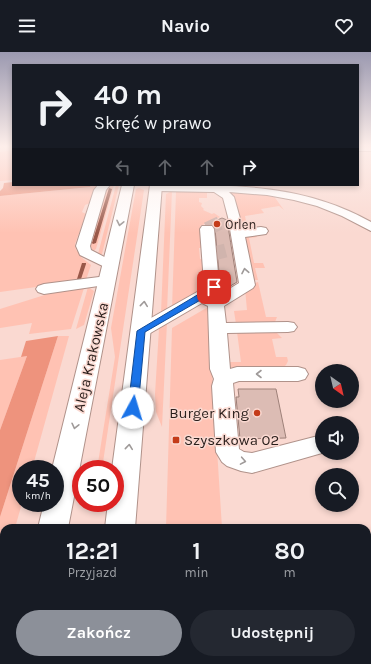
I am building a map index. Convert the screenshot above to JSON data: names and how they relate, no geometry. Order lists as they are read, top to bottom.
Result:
{
  "streets": {
    "main road": ["Aleja Krakowska"]
  },
  "places": {
    "other": ["Orlen", "Burger King"],
    "transit": ["Szyszkowa 02"]
  },
  "north": "bottom right",
  "page": {
    "header": "Navio",
    "turn": ["40 m", "Skręć w prawo"],
    "speed": "45 km/h",
    "limit": "50",
    "eta": [
      "12:21",
      "Przyjazd",
      "1",
      "min",
      "80",
      "m"
    ],
    "buttons": ["Zakończ", "Udostępnij"]
  }
}
